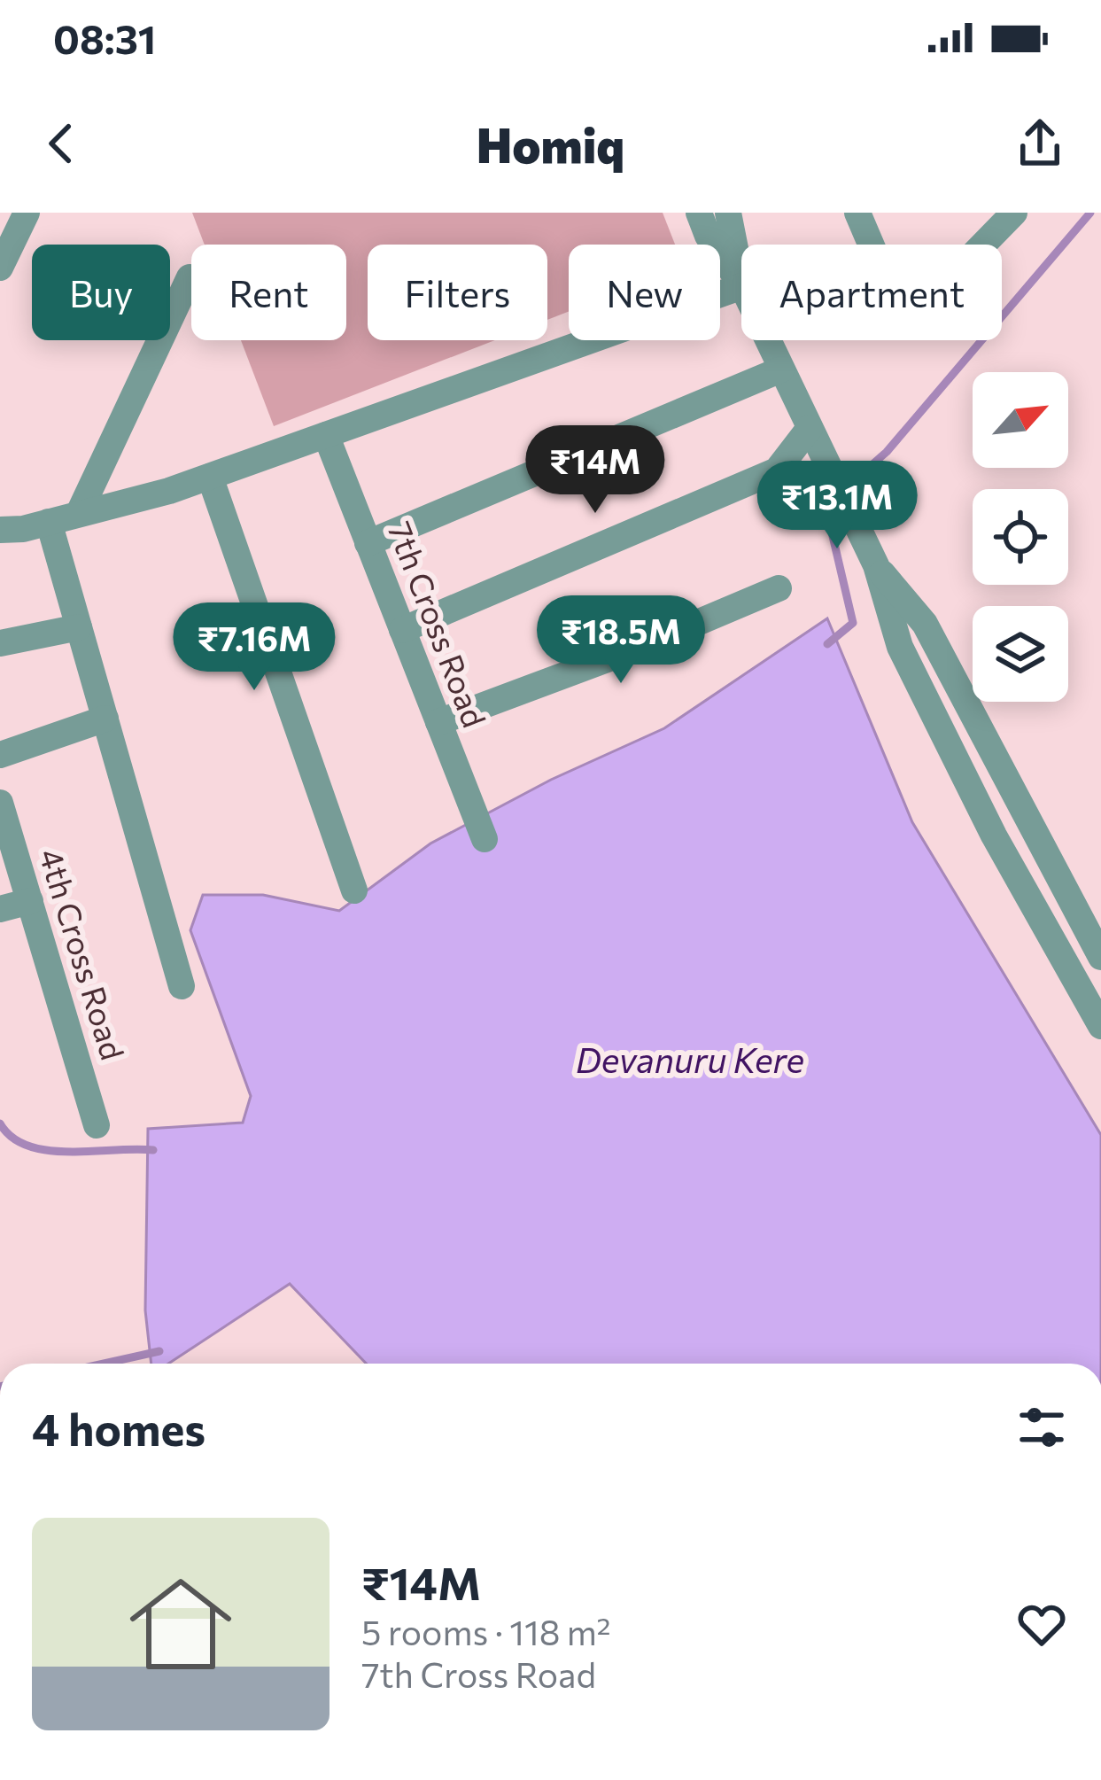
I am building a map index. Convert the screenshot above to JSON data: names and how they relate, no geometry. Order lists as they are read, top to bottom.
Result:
{
  "streets": {
    "street": ["7th Cross Road", "4th Cross Road"]
  },
  "water": ["Devanuru Kere"],
  "north": "top right",
  "page": {
    "status": "08:31",
    "header": "Homiq",
    "chip": [
      "Buy",
      "Rent",
      "Filters",
      "New",
      "Apartment"
    ],
    "price": [
      "₹14M",
      "₹13.1M",
      "₹18.5M",
      "₹7.16M"
    ],
    "heading": "4 homes",
    "list": [
      {
        "name": "₹14M",
        "note": "5 rooms · 118 m² · 7th Cross Road"
      }
    ]
  }
}
